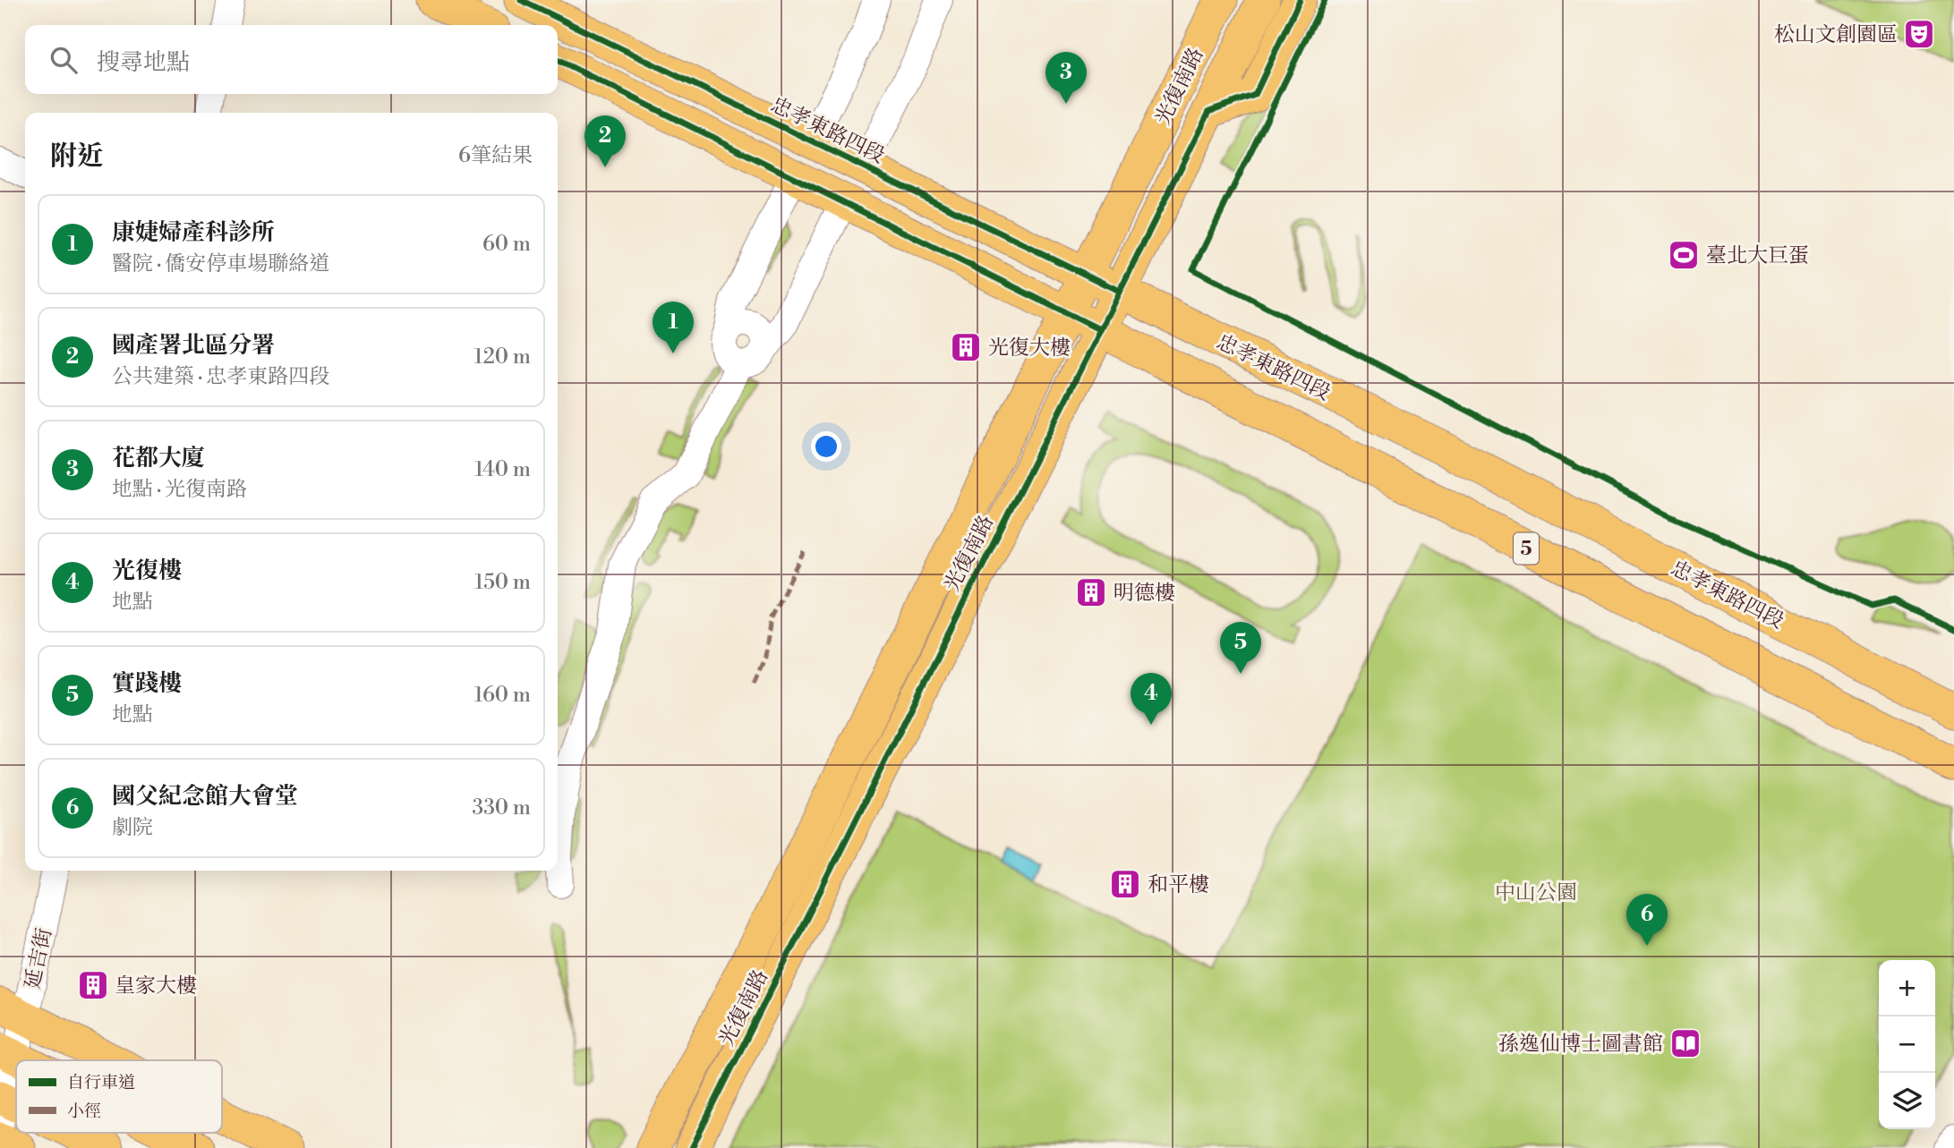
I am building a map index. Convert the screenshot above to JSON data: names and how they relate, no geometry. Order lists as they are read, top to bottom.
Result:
{
  "streets": {
    "main road": ["光復南路", "忠孝東路四段", "5"],
    "street": ["延吉街"]
  },
  "crossings": [
    ["光復南路", "忠孝東路四段"],
    ["光復南路", "5"]
  ],
  "parks": ["中山公園"],
  "places": {
    "theatre": ["松山文創園區"],
    "sports": ["臺北大巨蛋"],
    "building": [
      "光復大樓",
      "明德樓",
      "和平樓",
      "皇家大樓"
    ],
    "library": ["孫逸仙博士圖書館"]
  },
  "legend": ["自行車道", "小徑"],
  "page": {
    "search": "搜尋地點",
    "pins": [
      "3",
      "2",
      "1",
      "5",
      "4",
      "6"
    ],
    "heading": ["附近", "6筆結果"],
    "list": [
      {
        "mark": "1",
        "name": "康婕婦產科診所",
        "note": "醫院 · 僑安停車場聯絡道",
        "value": "60 m"
      },
      {
        "mark": "2",
        "name": "國產署北區分署",
        "note": "公共建築 · 忠孝東路四段",
        "value": "120 m"
      },
      {
        "mark": "3",
        "name": "花都大廈",
        "note": "地點 · 光復南路",
        "value": "140 m"
      },
      {
        "mark": "4",
        "name": "光復樓",
        "note": "地點",
        "value": "150 m"
      },
      {
        "mark": "5",
        "name": "實踐樓",
        "note": "地點",
        "value": "160 m"
      },
      {
        "mark": "6",
        "name": "國父紀念館大會堂",
        "note": "劇院",
        "value": "330 m"
      }
    ],
    "map_buttons": ["+", "−"]
  }
}
